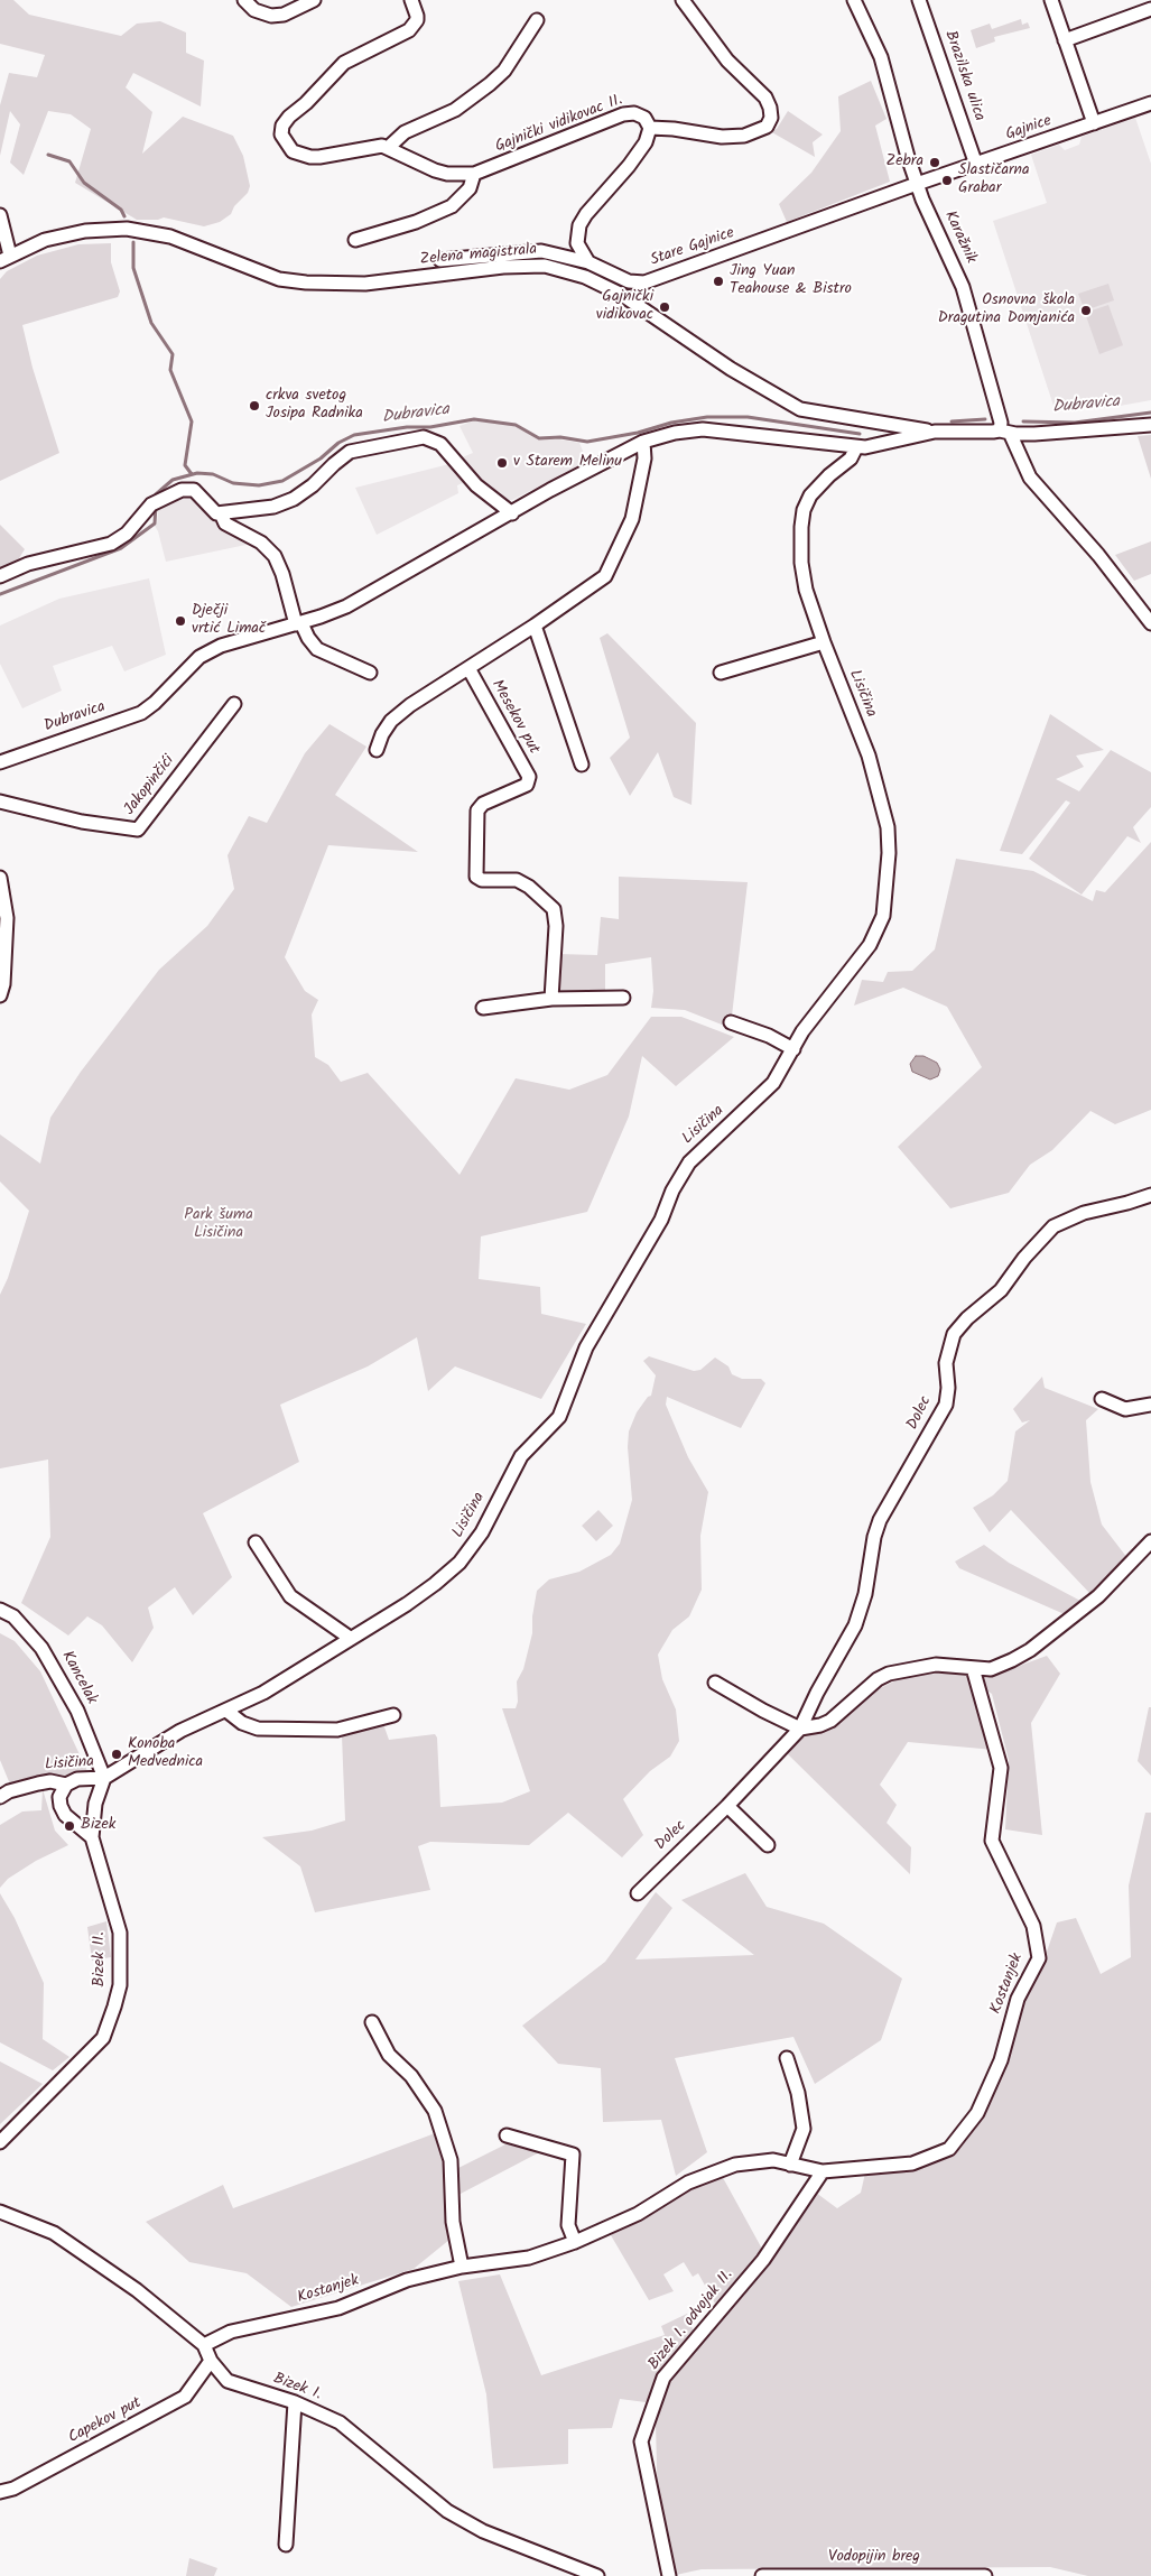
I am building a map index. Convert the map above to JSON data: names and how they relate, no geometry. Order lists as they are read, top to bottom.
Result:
{
  "streets": {
    "street": [
      "Brazilska ulica",
      "Gajnički vidikovac II.",
      "Gajnice",
      "Karažnik",
      "Stare Gajnice",
      "Zelena magistrala",
      "Lisičina",
      "Dubravica",
      "Mesekov put",
      "Jakopinčići",
      "Dolec",
      "Kancelak",
      "Bizek II.",
      "Kostanjek",
      "Bizek I. odvojak II.",
      "Bizek I.",
      "Capekov put",
      "Vodopijin breg"
    ]
  },
  "crossings": [
    ["Brazilska ulica", "Gajnice"],
    ["Gajnice", "Karažnik"],
    ["Gajnice", "Stare Gajnice"],
    ["Karažnik", "Stare Gajnice"],
    ["Karažnik", "Dubravica"],
    ["Zelena magistrala", "Dubravica"],
    ["Lisičina", "Dubravica"],
    ["Lisičina", "Kancelak"],
    ["Lisičina", "Bizek II."],
    ["Kancelak", "Bizek II."],
    ["Kostanjek", "Bizek I. odvojak II."],
    ["Kostanjek", "Bizek I."],
    ["Bizek I.", "Capekov put"]
  ],
  "water": ["Dubravica"],
  "parks": ["Park šuma Lisičina"],
  "places": [
    "Zebra",
    "Slastičarna Grabar",
    "Jing Yuan Teahouse & Bistro",
    "Gajnički vidikovac",
    "Osnovna škola Dragutina Domjanića",
    "crkva svetog Josipa Radnika",
    "v Starem Melinu",
    "Dječji vrtić Limač",
    "Konoba Medvednica",
    "Bizek"
  ]
}
